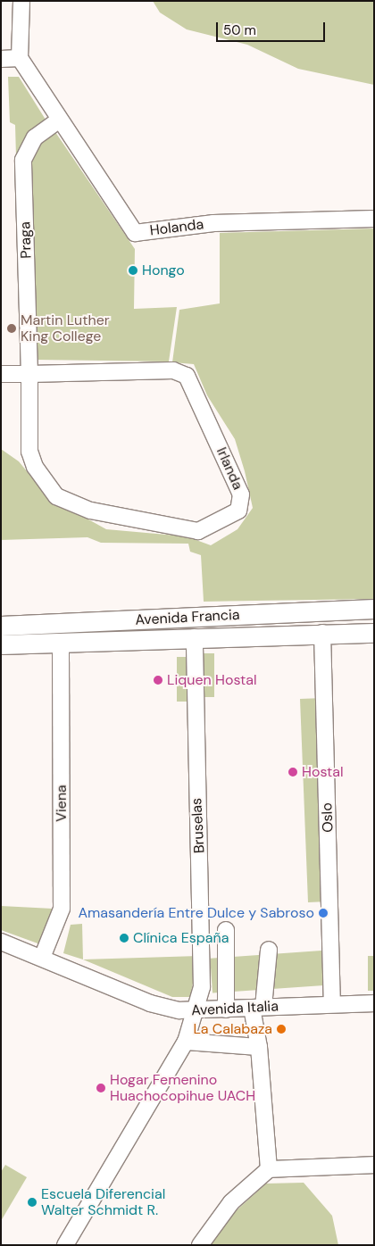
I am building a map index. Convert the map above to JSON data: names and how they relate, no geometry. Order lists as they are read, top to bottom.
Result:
{
  "streets": {
    "main road": ["Avenida Francia"],
    "street": [
      "Holanda",
      "Praga",
      "Irlanda",
      "Viena",
      "Oslo",
      "Bruselas",
      "Avenida Italia"
    ]
  },
  "crossings": [
    ["Holanda", "Praga"],
    ["Praga", "Irlanda"],
    ["Avenida Francia", "Viena"],
    ["Avenida Francia", "Oslo"],
    ["Avenida Francia", "Bruselas"],
    ["Viena", "Avenida Italia"],
    ["Oslo", "Avenida Italia"],
    ["Bruselas", "Avenida Italia"]
  ],
  "places": [
    "Hongo",
    "Martin Luther King College",
    "Liquen Hostal",
    "Hostal",
    "Amasandería Entre Dulce y Sabroso",
    "Clínica España",
    "La Calabaza",
    "Hogar Femenino Huachocopihue UACH",
    "Escuela Diferencial Walter Schmidt R."
  ],
  "scale_bar": "50 m"
}
